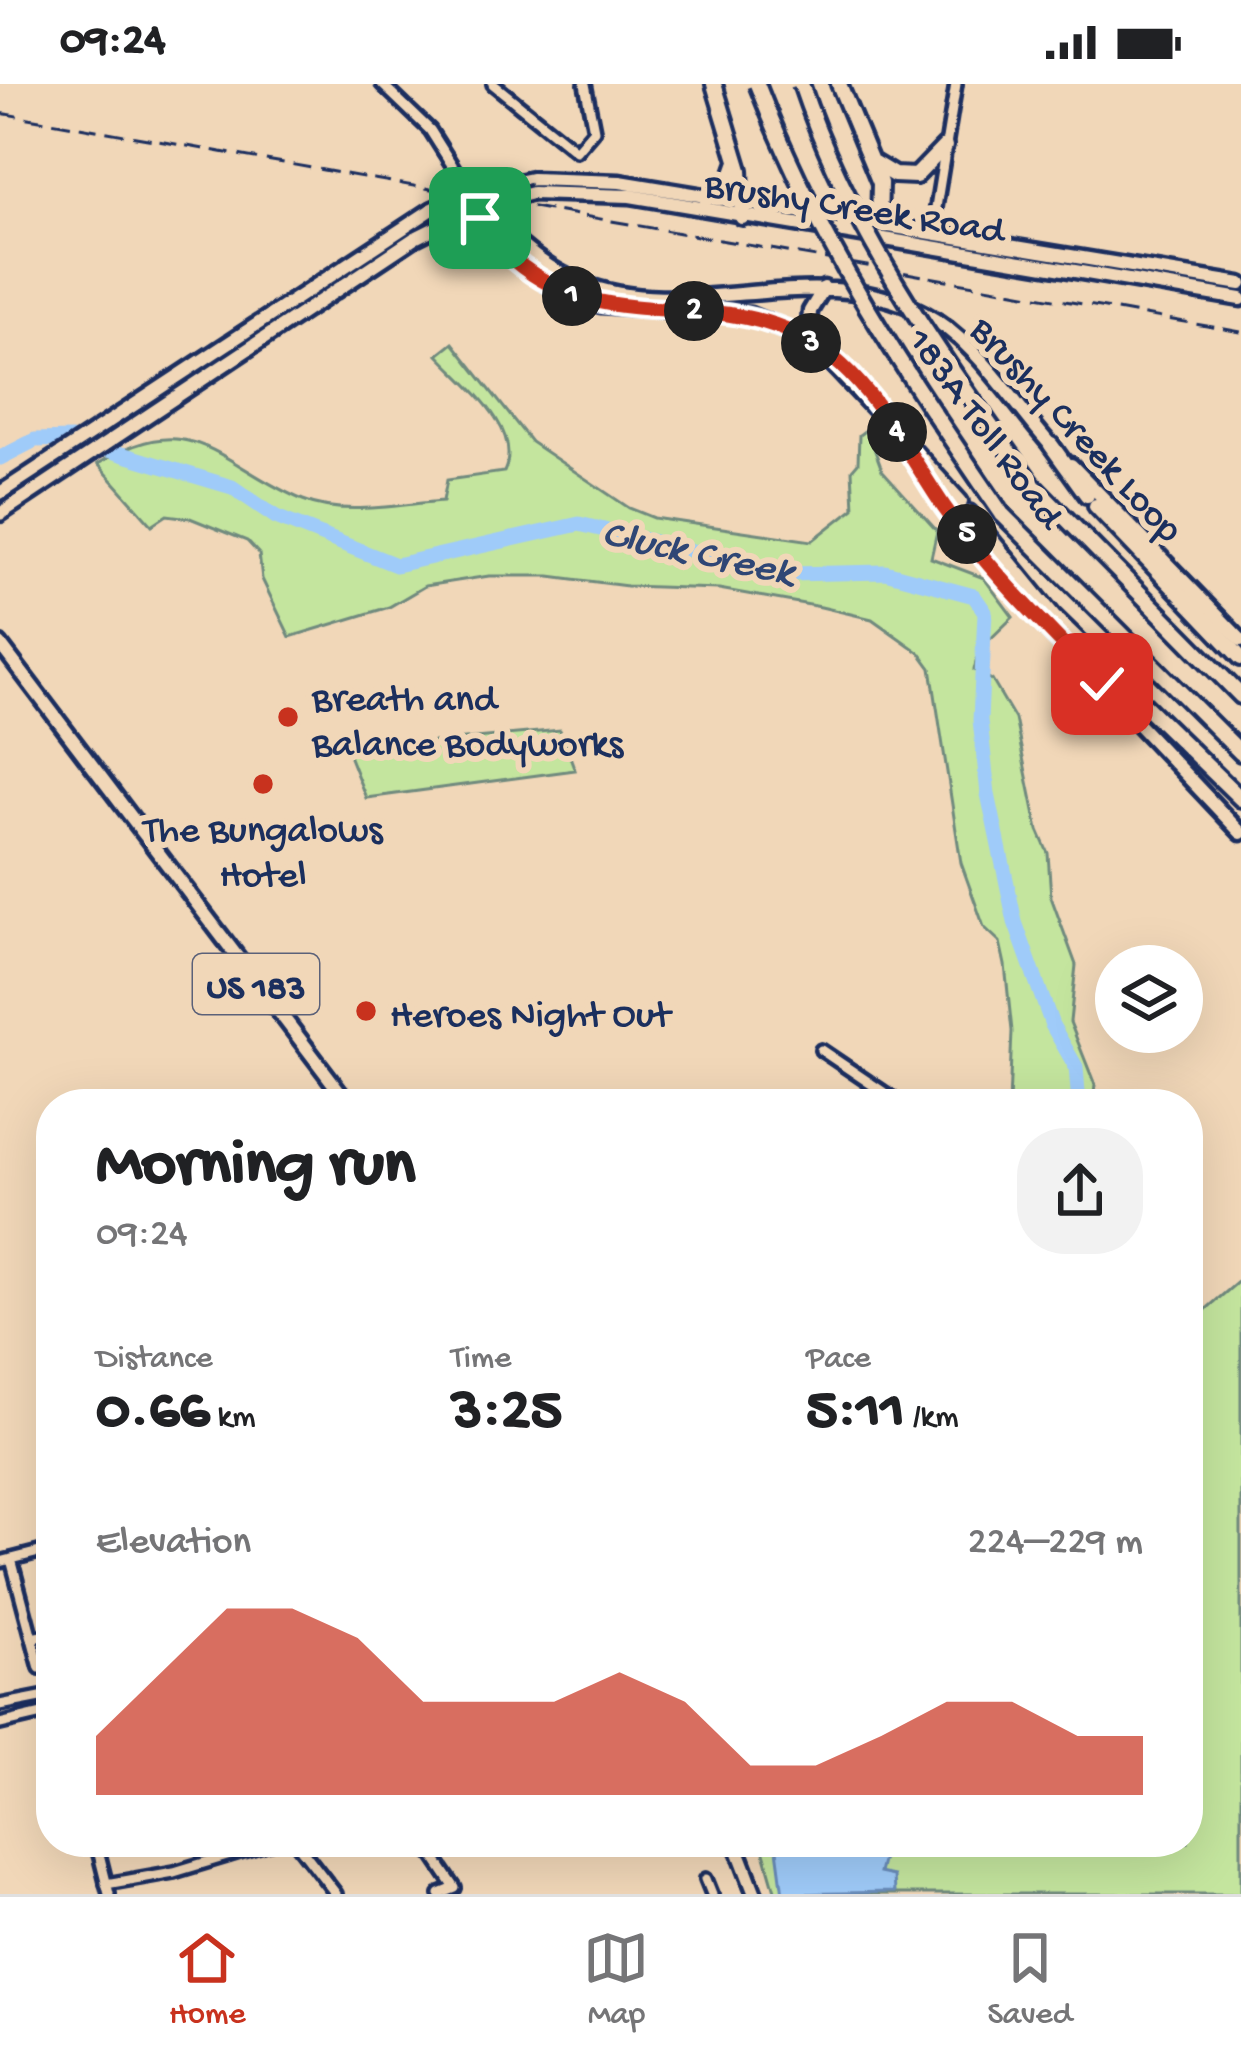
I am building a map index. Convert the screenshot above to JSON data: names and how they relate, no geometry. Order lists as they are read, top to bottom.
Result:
{
  "streets": {
    "highway": ["183A Toll Road"],
    "main road": ["Brushy Creek Road", "Brushy Creek Loop", "US 183"]
  },
  "crossings": [
    ["Brushy Creek Road", "Brushy Creek Loop"]
  ],
  "water": ["Cluck Creek"],
  "places": ["Breath and Balance Bodyworks", "The Bungalows Hotel", "Heroes Night Out"],
  "page": {
    "status": "09:24",
    "pins": [
      "1",
      "2",
      "3",
      "4",
      "5"
    ],
    "heading": ["Morning run", "09:24"],
    "stats": [
      ["Distance", "0.66 km"],
      ["Time", "3:25"],
      ["Pace", "5:11 /km"]
    ],
    "chart": ["Elevation", "224–229 m"],
    "tabs": ["Home", "Map", "Saved"]
  }
}
